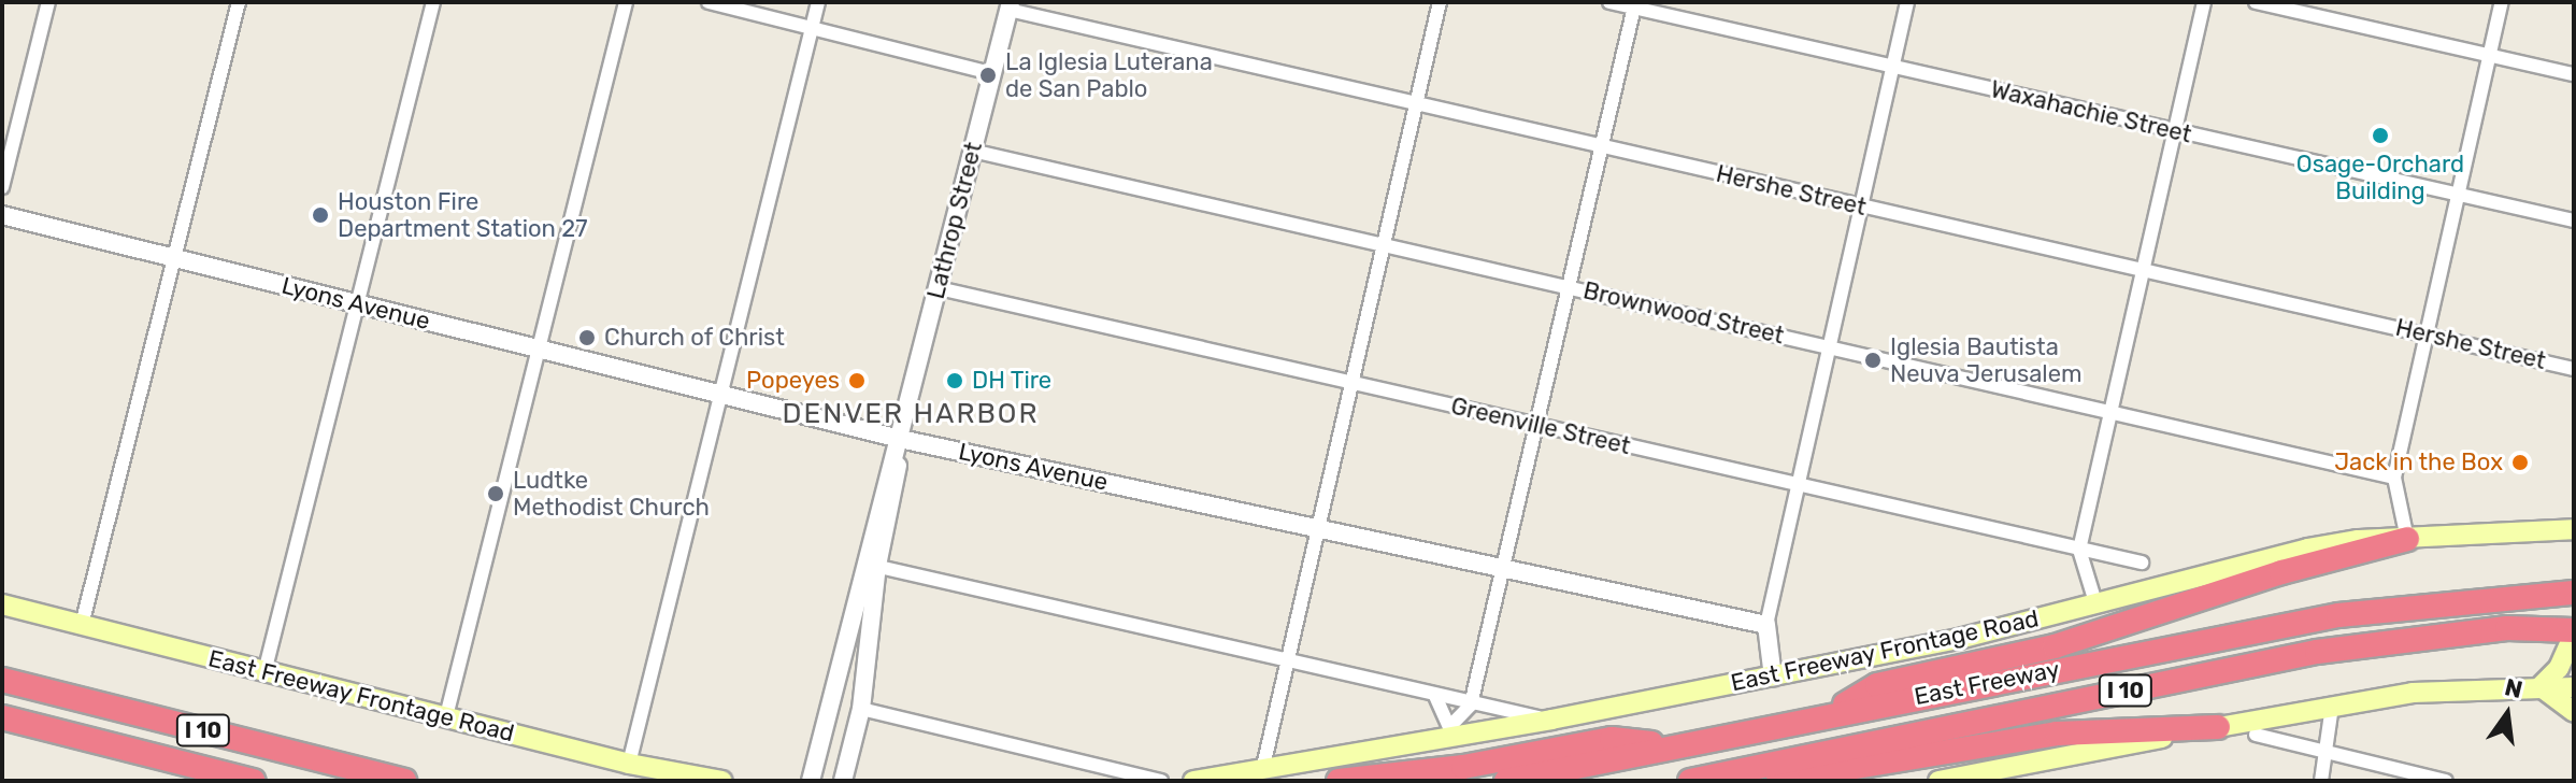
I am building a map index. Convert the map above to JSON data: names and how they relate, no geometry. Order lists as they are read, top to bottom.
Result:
{
  "streets": {
    "highway": ["East Freeway", "I 10"],
    "main road": ["East Freeway Frontage Road"],
    "street": [
      "Waxahachie Street",
      "Hershe Street",
      "Lathrop Street",
      "Lyons Avenue",
      "Brownwood Street",
      "Greenville Street"
    ]
  },
  "crossings": [
    ["Hershe Street", "Lathrop Street"],
    ["Lathrop Street", "Lyons Avenue"],
    ["Lathrop Street", "Brownwood Street"],
    ["Lathrop Street", "Greenville Street"]
  ],
  "districts": ["DENVER HARBOR"],
  "places": [
    "La Iglesia Luterana de San Pablo",
    "Osage-Orchard Building",
    "Houston Fire Department Station 27",
    "Church of Christ",
    "Iglesia Bautista Neuva Jerusalem",
    "Popeyes",
    "DH Tire",
    "Jack in the Box",
    "Ludtke Methodist Church"
  ],
  "north": "top"
}
